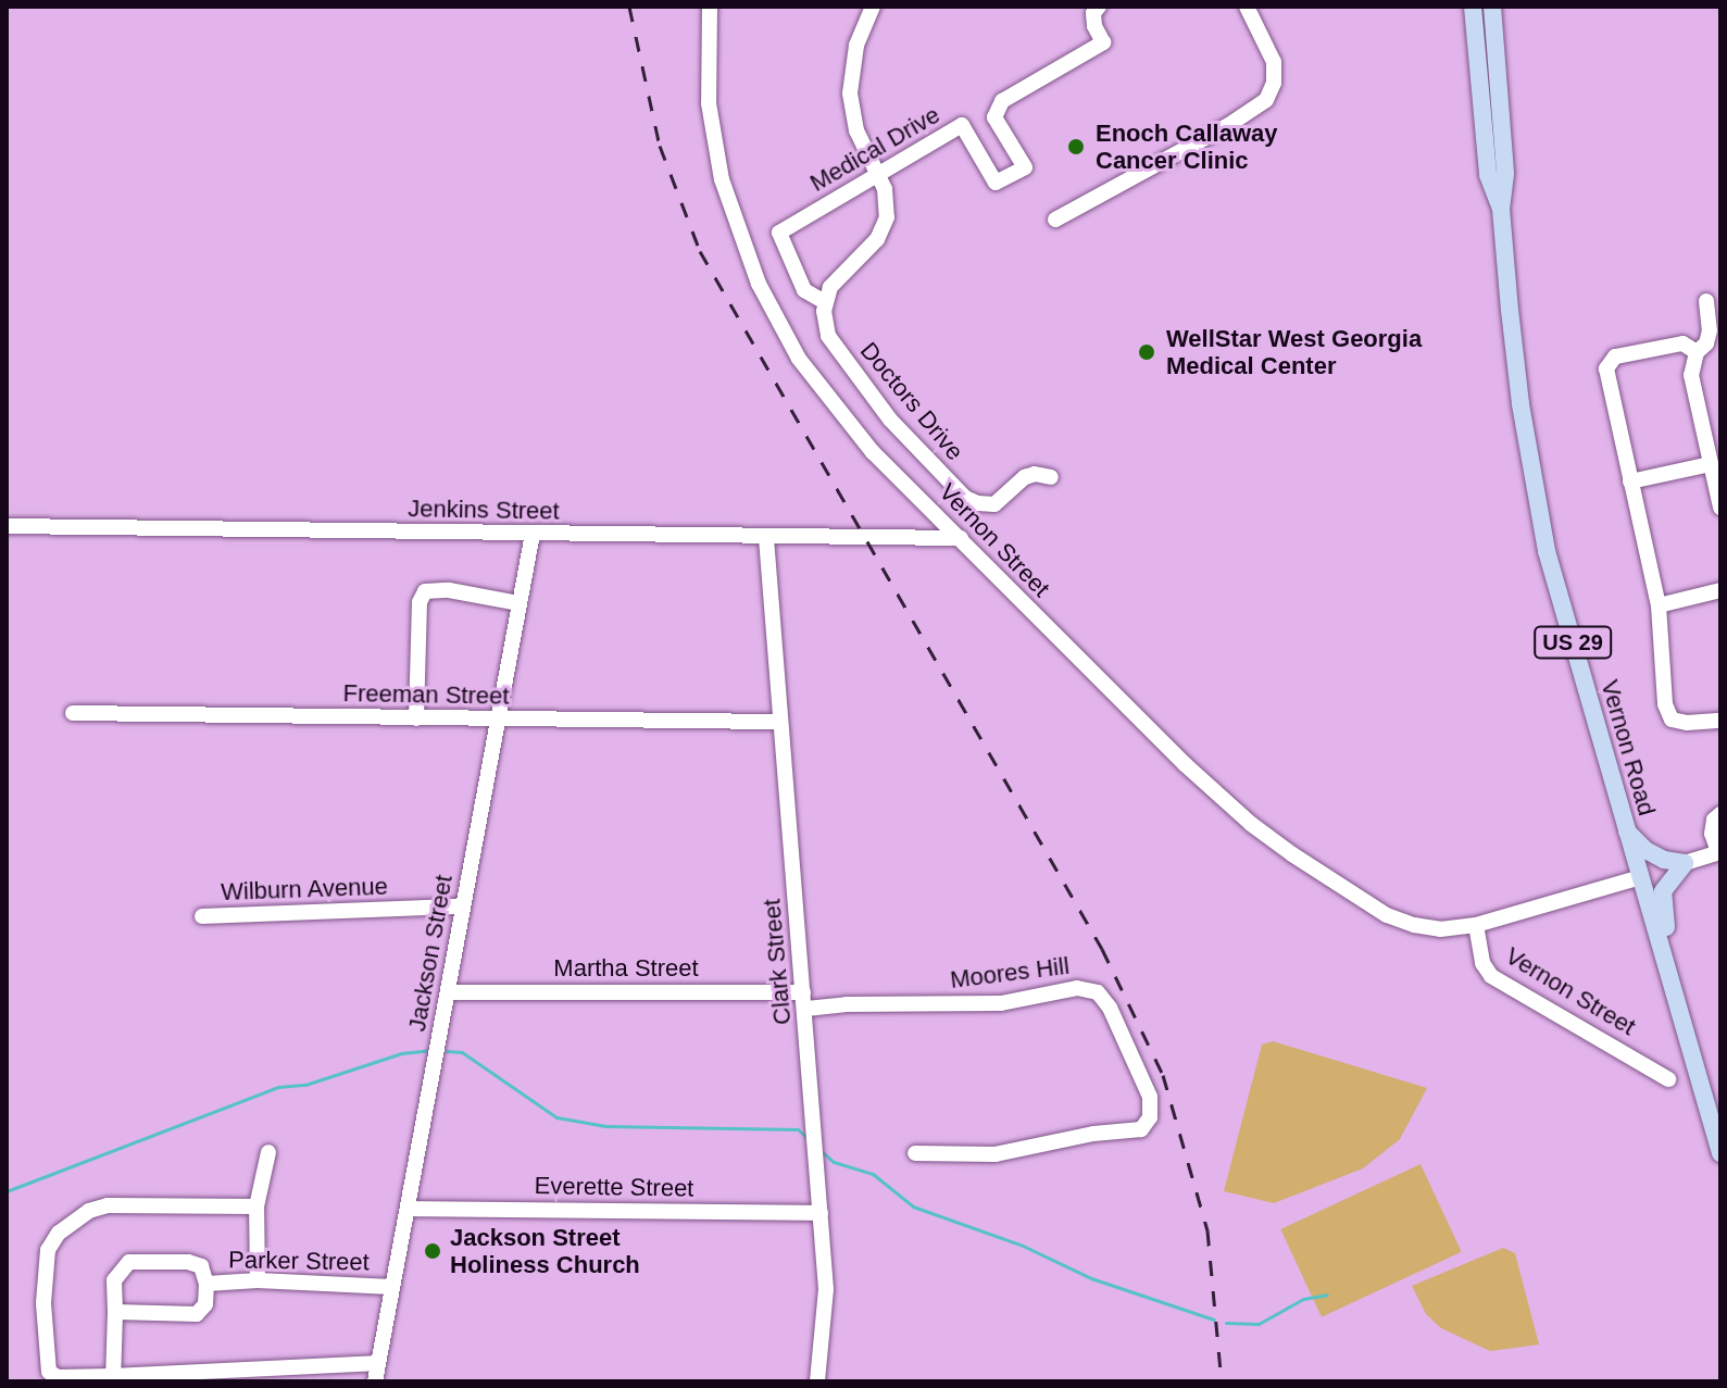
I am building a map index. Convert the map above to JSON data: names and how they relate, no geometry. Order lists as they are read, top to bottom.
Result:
{
  "streets": {
    "main road": ["US 29", "Vernon Road"],
    "street": [
      "Medical Drive",
      "Doctors Drive",
      "Jenkins Street",
      "Vernon Street",
      "Freeman Street",
      "Wilburn Avenue",
      "Jackson Street",
      "Clark Street",
      "Martha Street",
      "Moores Hill",
      "Everette Street",
      "Parker Street"
    ]
  },
  "crossings": [
    ["Medical Drive", "Doctors Drive"],
    ["Jenkins Street", "Vernon Street"],
    ["Jenkins Street", "Jackson Street"],
    ["Jenkins Street", "Clark Street"],
    ["Vernon Street", "Vernon Road"],
    ["Freeman Street", "Jackson Street"],
    ["Freeman Street", "Clark Street"],
    ["Wilburn Avenue", "Jackson Street"],
    ["Jackson Street", "Martha Street"],
    ["Jackson Street", "Everette Street"],
    ["Jackson Street", "Parker Street"],
    ["Clark Street", "Martha Street"],
    ["Clark Street", "Moores Hill"],
    ["Clark Street", "Everette Street"],
    ["Martha Street", "Moores Hill"]
  ],
  "places": ["Enoch Callaway Cancer Clinic", "WellStar West Georgia Medical Center", "Jackson Street Holiness Church"]
}
